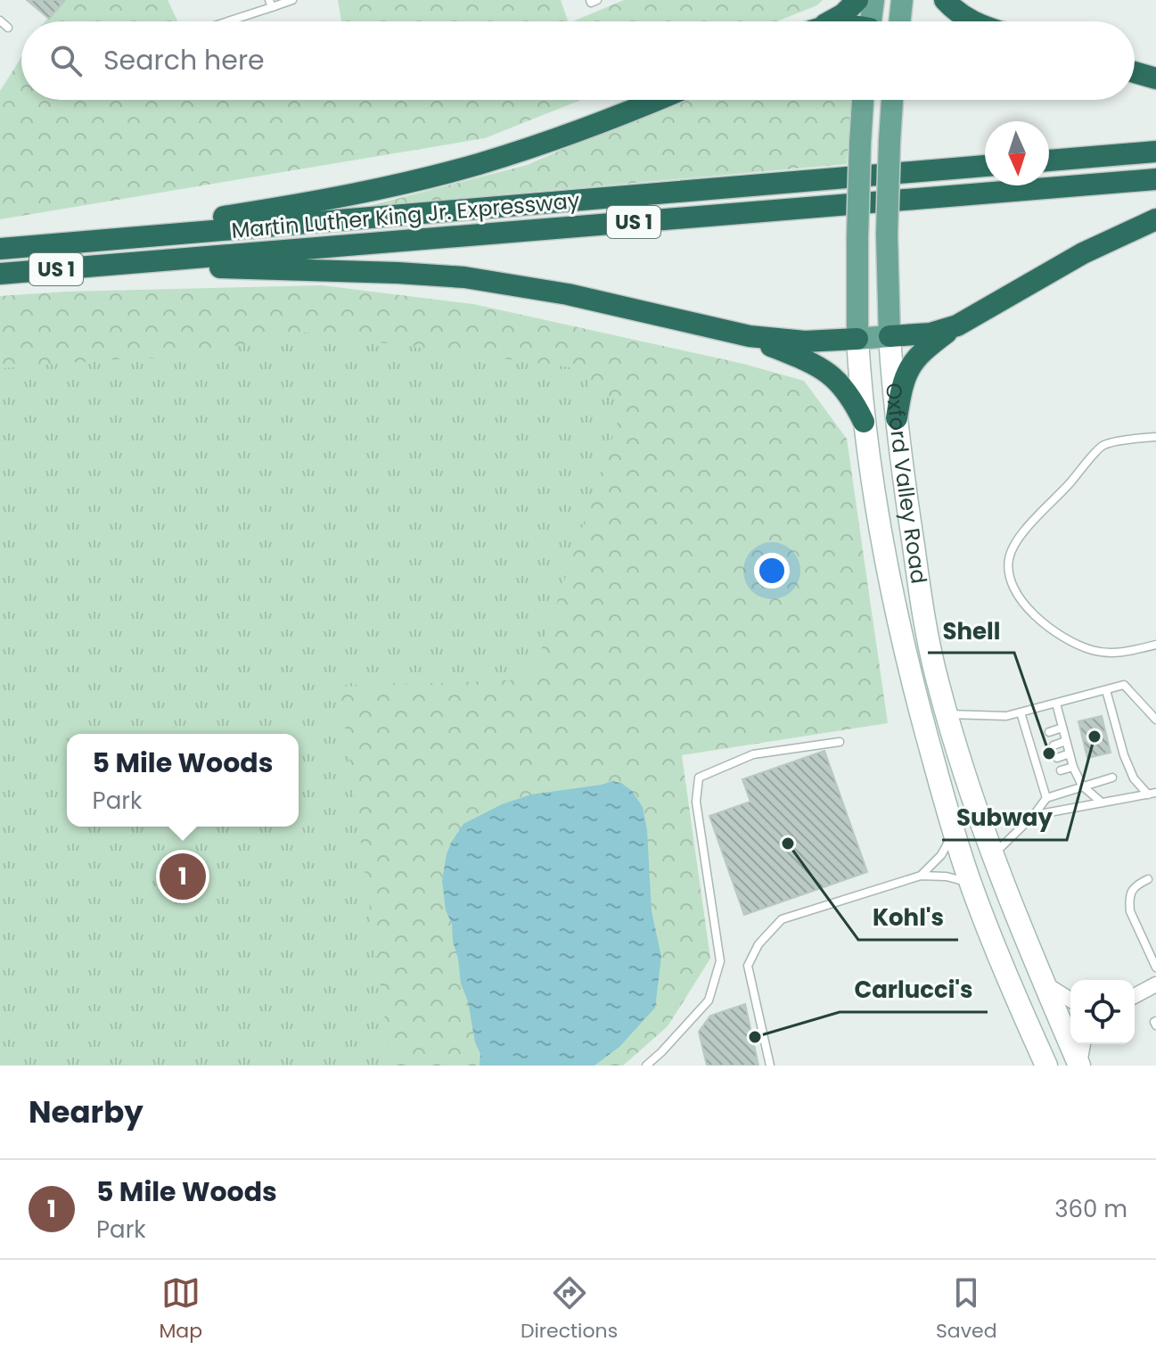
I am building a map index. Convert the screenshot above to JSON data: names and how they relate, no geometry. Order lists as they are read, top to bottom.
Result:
{
  "streets": {
    "highway": ["Martin Luther King Jr. Expressway", "US 1"],
    "main road": ["Oxford Valley Road"]
  },
  "places": [
    "Subway",
    "Shell",
    "Kohl's",
    "Carlucci's"
  ],
  "north": "bottom",
  "page": {
    "search": "Search here",
    "popup": ["5 Mile Woods", "Park"],
    "pins": "1",
    "heading": "Nearby",
    "list": [
      {
        "mark": "1",
        "name": "5 Mile Woods",
        "note": "Park",
        "value": "360 m"
      }
    ],
    "nav": ["Map", "Directions", "Saved"]
  }
}
